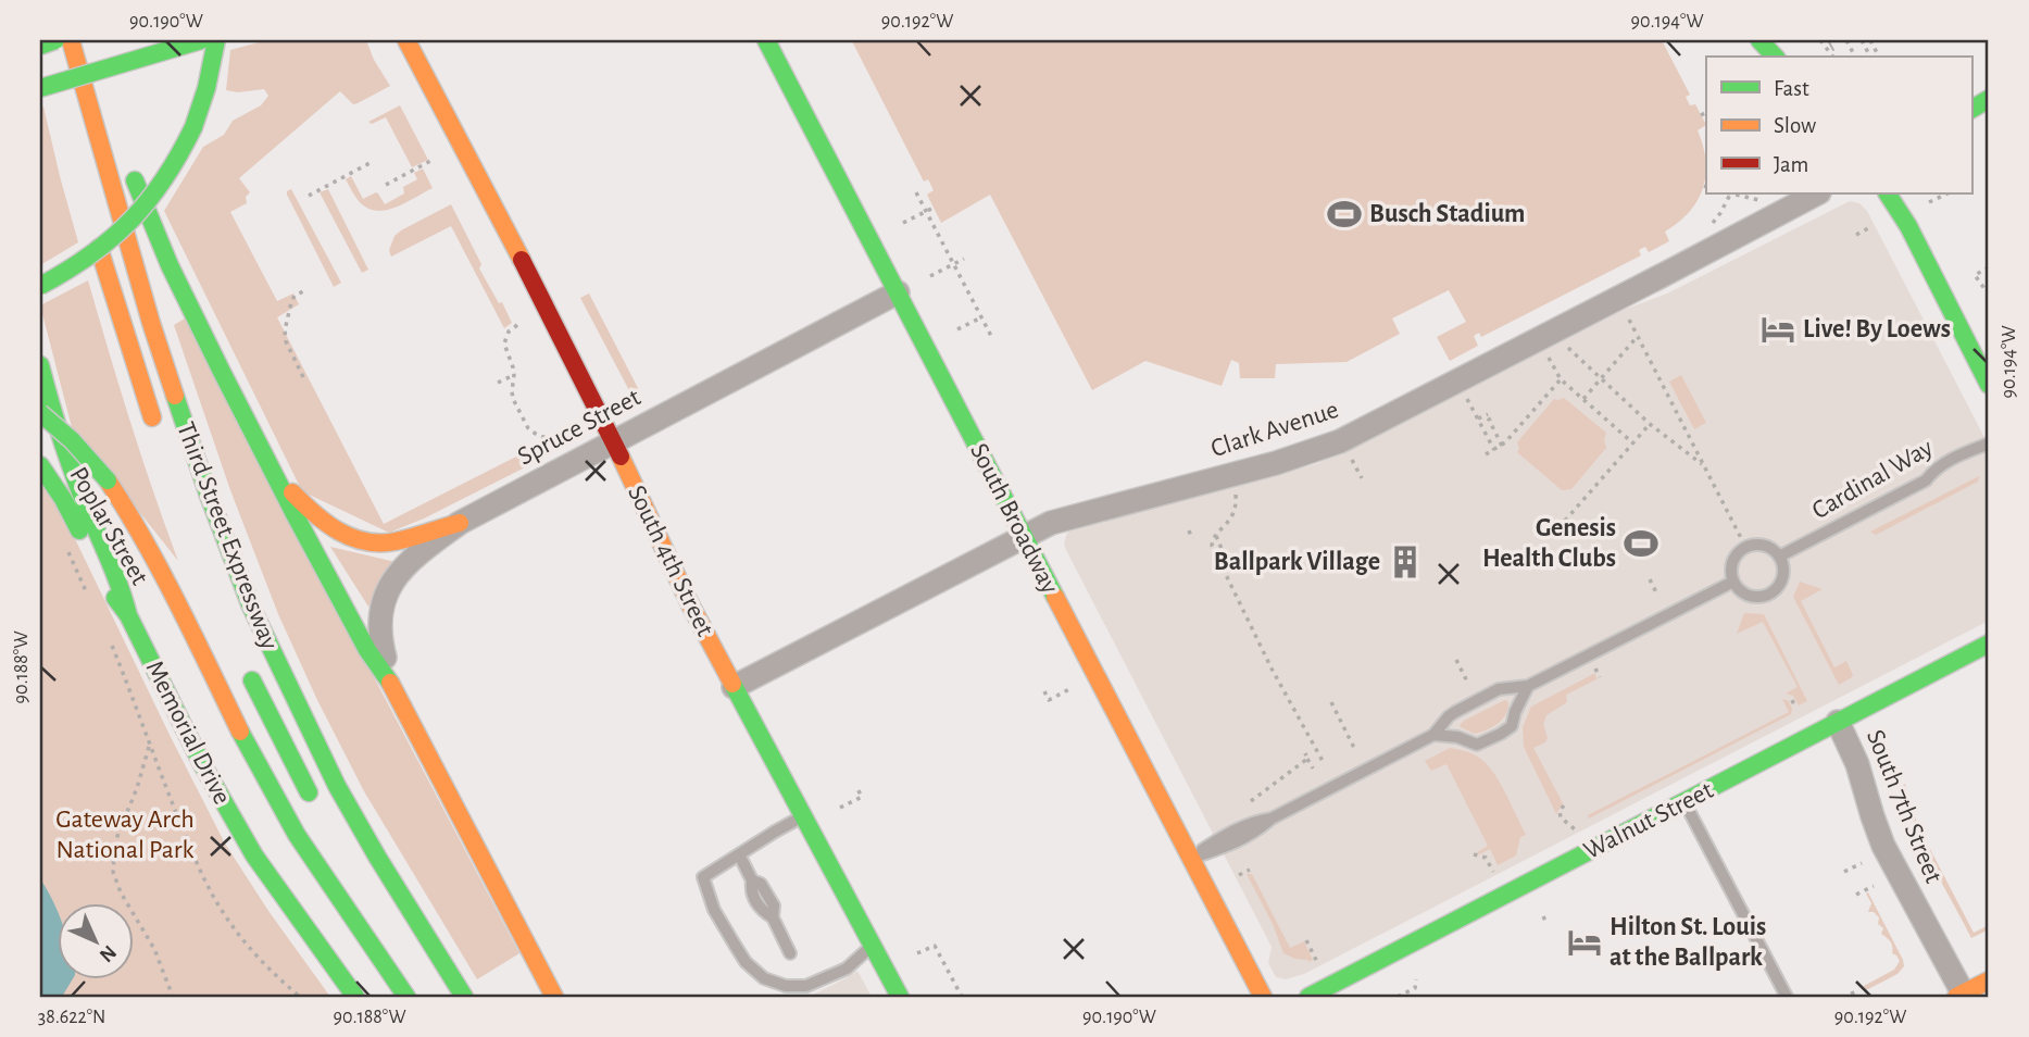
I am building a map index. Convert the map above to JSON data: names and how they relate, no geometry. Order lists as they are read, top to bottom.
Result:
{
  "streets": {
    "main road": [
      "South Broadway",
      "Poplar Street",
      "Third Street Expressway",
      "South 4th Street",
      "Memorial Drive",
      "Walnut Street"
    ],
    "street": ["Spruce Street", "Clark Avenue", "South 7th Street"],
    "lane": ["Cardinal Way"]
  },
  "crossings": [
    ["Spruce Street", "South Broadway"],
    ["Spruce Street", "South 4th Street"],
    ["Clark Avenue", "South Broadway"],
    ["Clark Avenue", "South 4th Street"],
    ["Poplar Street", "Memorial Drive"],
    ["South 7th Street", "Walnut Street"]
  ],
  "parks": ["Gateway Arch National Park"],
  "places": {
    "sports": ["Busch Stadium", "Genesis Health Clubs"],
    "hotel": ["Live! By Loews", "Hilton St. Louis at the Ballpark"],
    "building": ["Ballpark Village"]
  },
  "legend": ["Fast", "Slow", "Jam"],
  "north": "bottom right",
  "coordinates": [
    "90.190°W",
    "90.192°W",
    "90.194°W",
    "90.188°W",
    "38.622°N"
  ]
}
